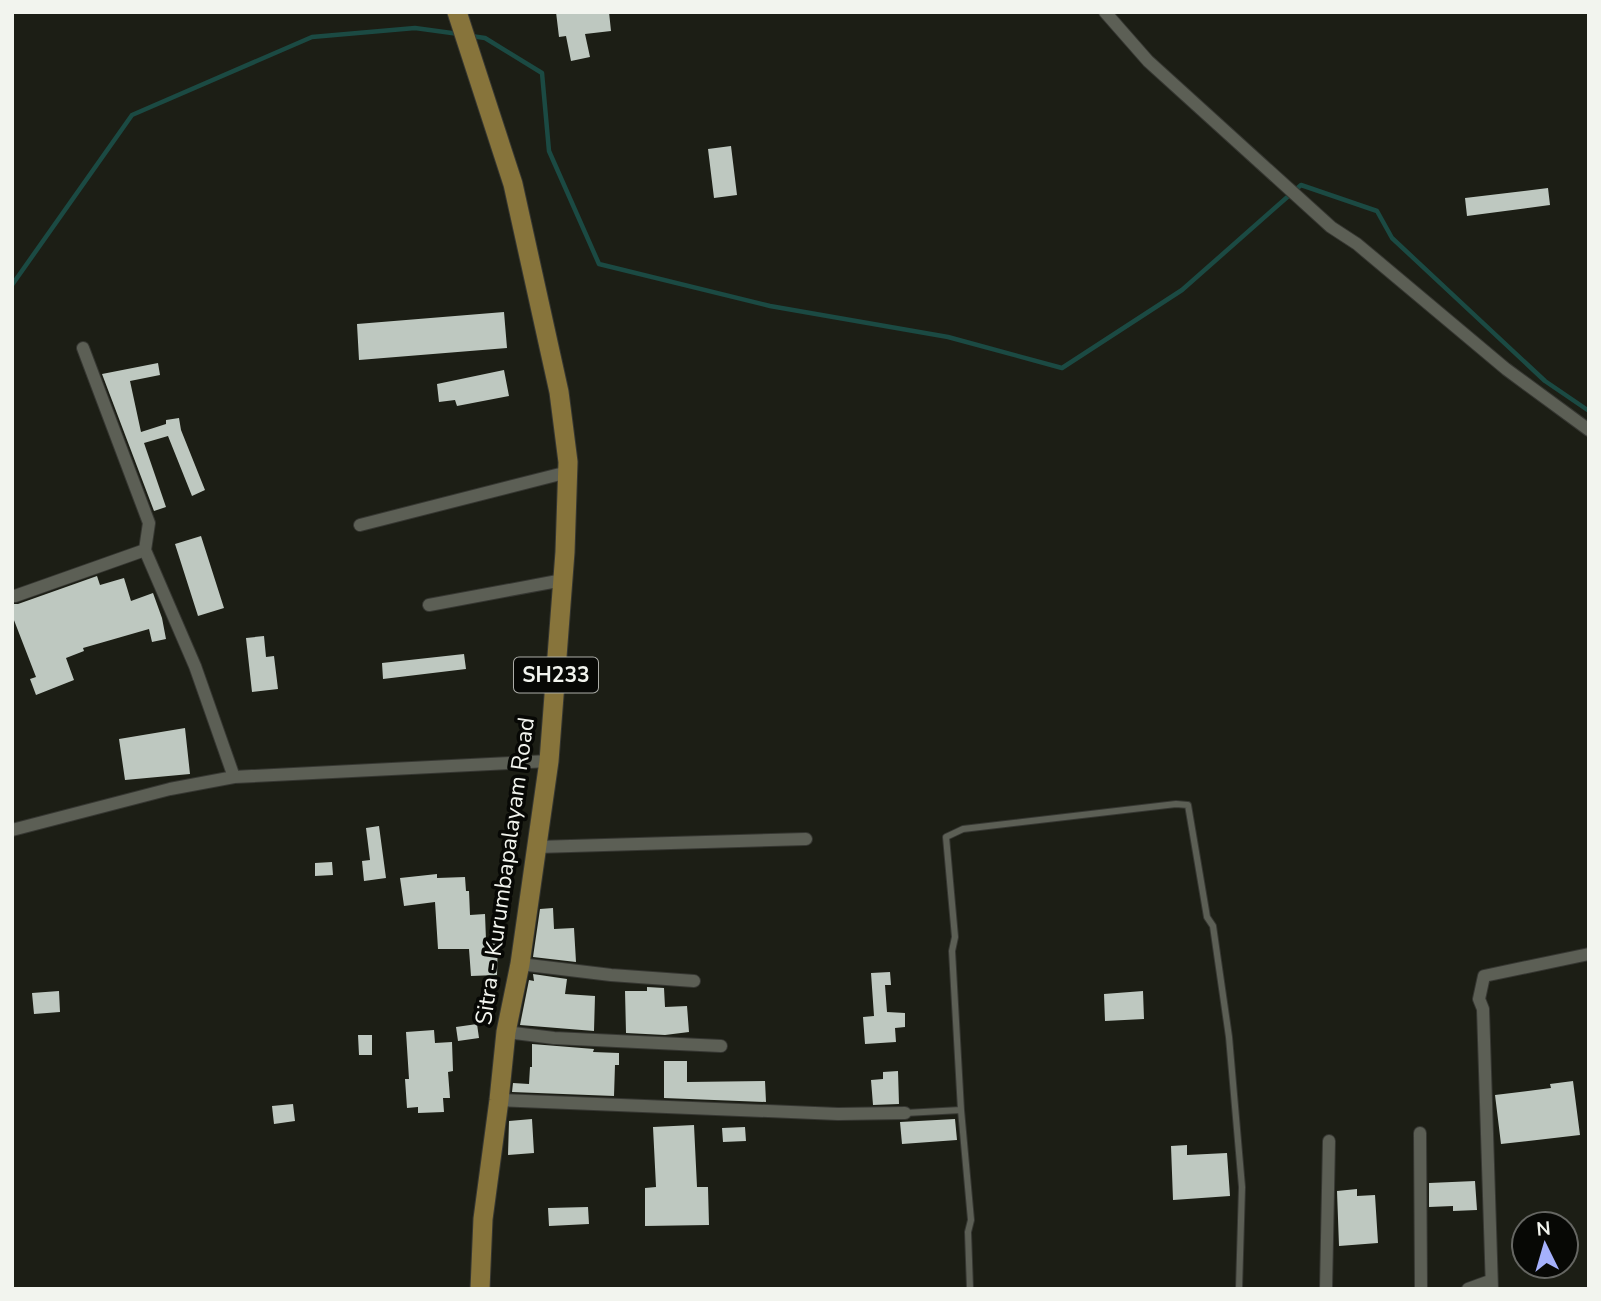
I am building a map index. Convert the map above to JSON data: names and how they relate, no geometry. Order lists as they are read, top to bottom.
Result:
{
  "streets": {
    "main road": ["SH233", "Sitra - Kurumbapalayam Road"]
  },
  "north": "top"
}
